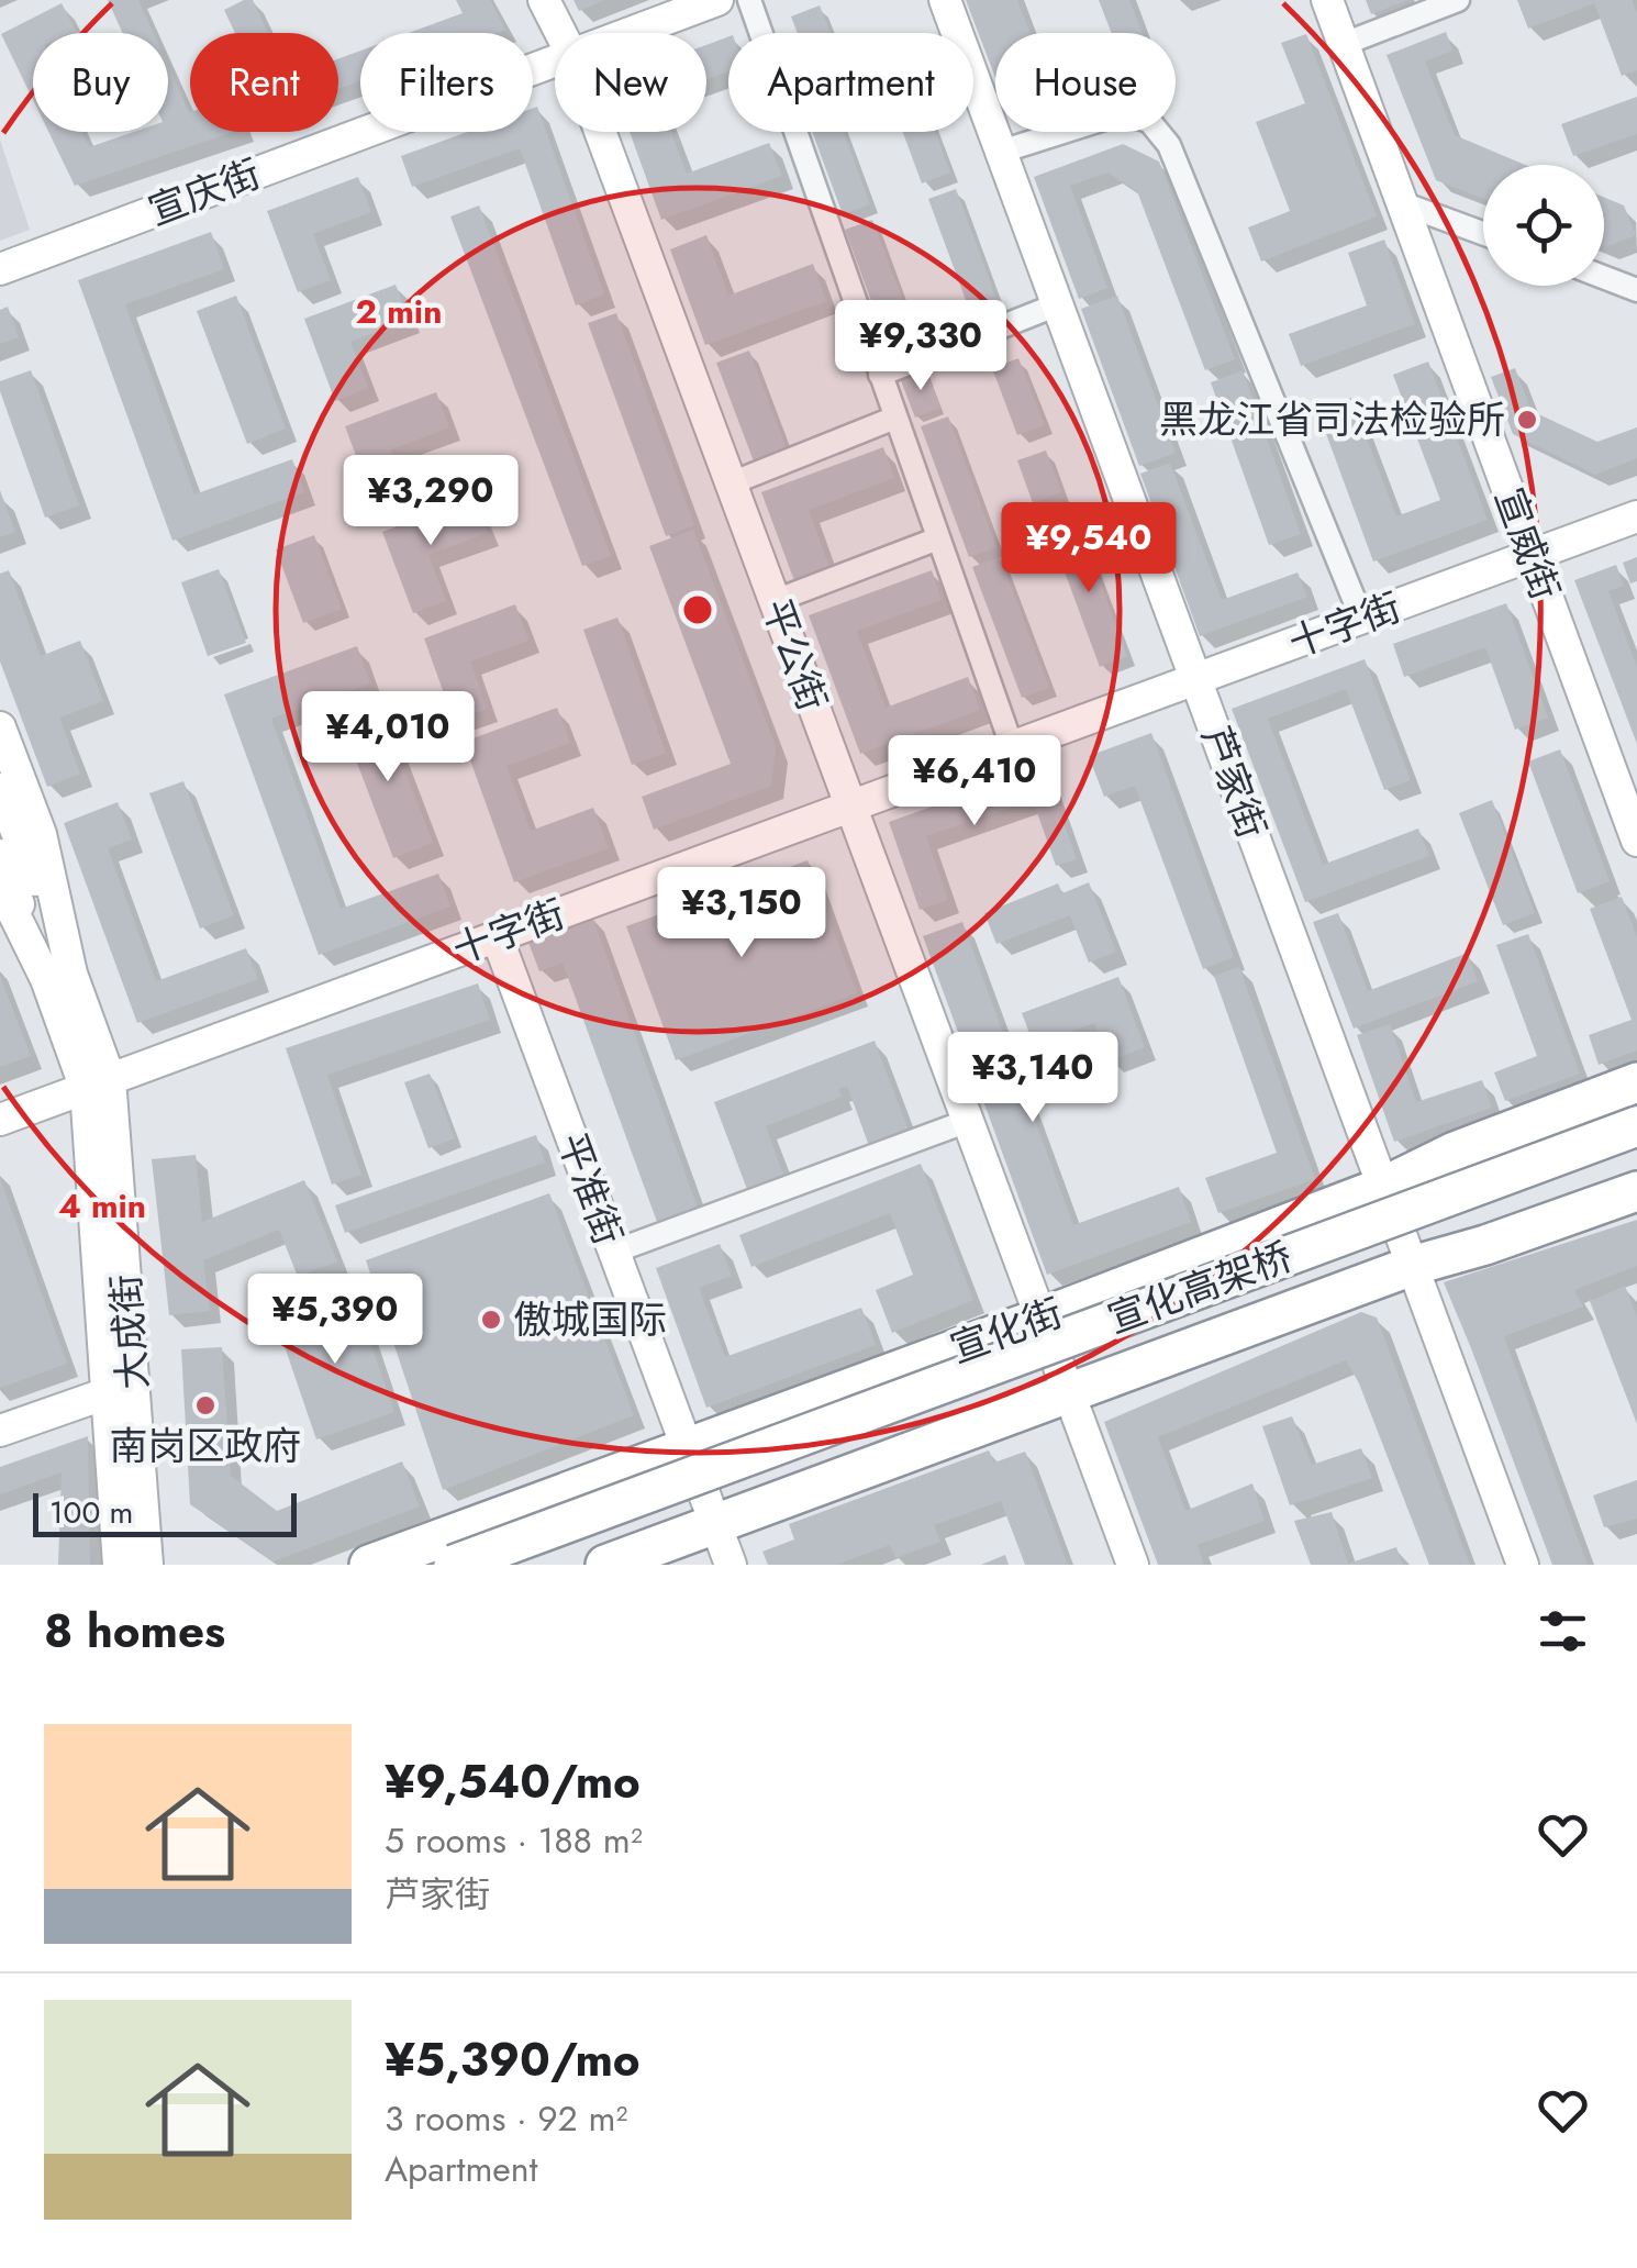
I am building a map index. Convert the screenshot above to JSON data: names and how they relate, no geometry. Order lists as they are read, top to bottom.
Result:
{
  "streets": {
    "highway": ["宣化高架桥", "宣化街"],
    "street": [
      "宣庆街",
      "宣威街",
      "十字街",
      "平公街",
      "芦家街",
      "平准街",
      "大成街"
    ]
  },
  "crossings": [
    ["宣威街", "十字街"],
    ["十字街", "平公街"],
    ["十字街", "芦家街"],
    ["十字街", "平准街"],
    ["十字街", "大成街"],
    ["平公街", "宣化街"],
    ["芦家街", "宣化街"],
    ["平准街", "宣化街"]
  ],
  "places": ["黑龙江省司法检验所", "傲城国际", "南岗区政府"],
  "scale_bar": "100 m",
  "page": {
    "chip": [
      "Buy",
      "Rent",
      "Filters",
      "New",
      "Apartment",
      "House"
    ],
    "price": [
      "¥9,330",
      "¥3,290",
      "¥9,540",
      "¥4,010",
      "¥6,410",
      "¥3,150",
      "¥3,140",
      "¥5,390"
    ],
    "scale": "100 m",
    "heading": "8 homes",
    "list": [
      {
        "name": "¥9,540/mo",
        "note": "5 rooms · 188 m² · 芦家街"
      },
      {
        "name": "¥5,390/mo",
        "note": "3 rooms · 92 m² · Apartment"
      }
    ]
  },
  "rings": ["2 min", "4 min"]
}
